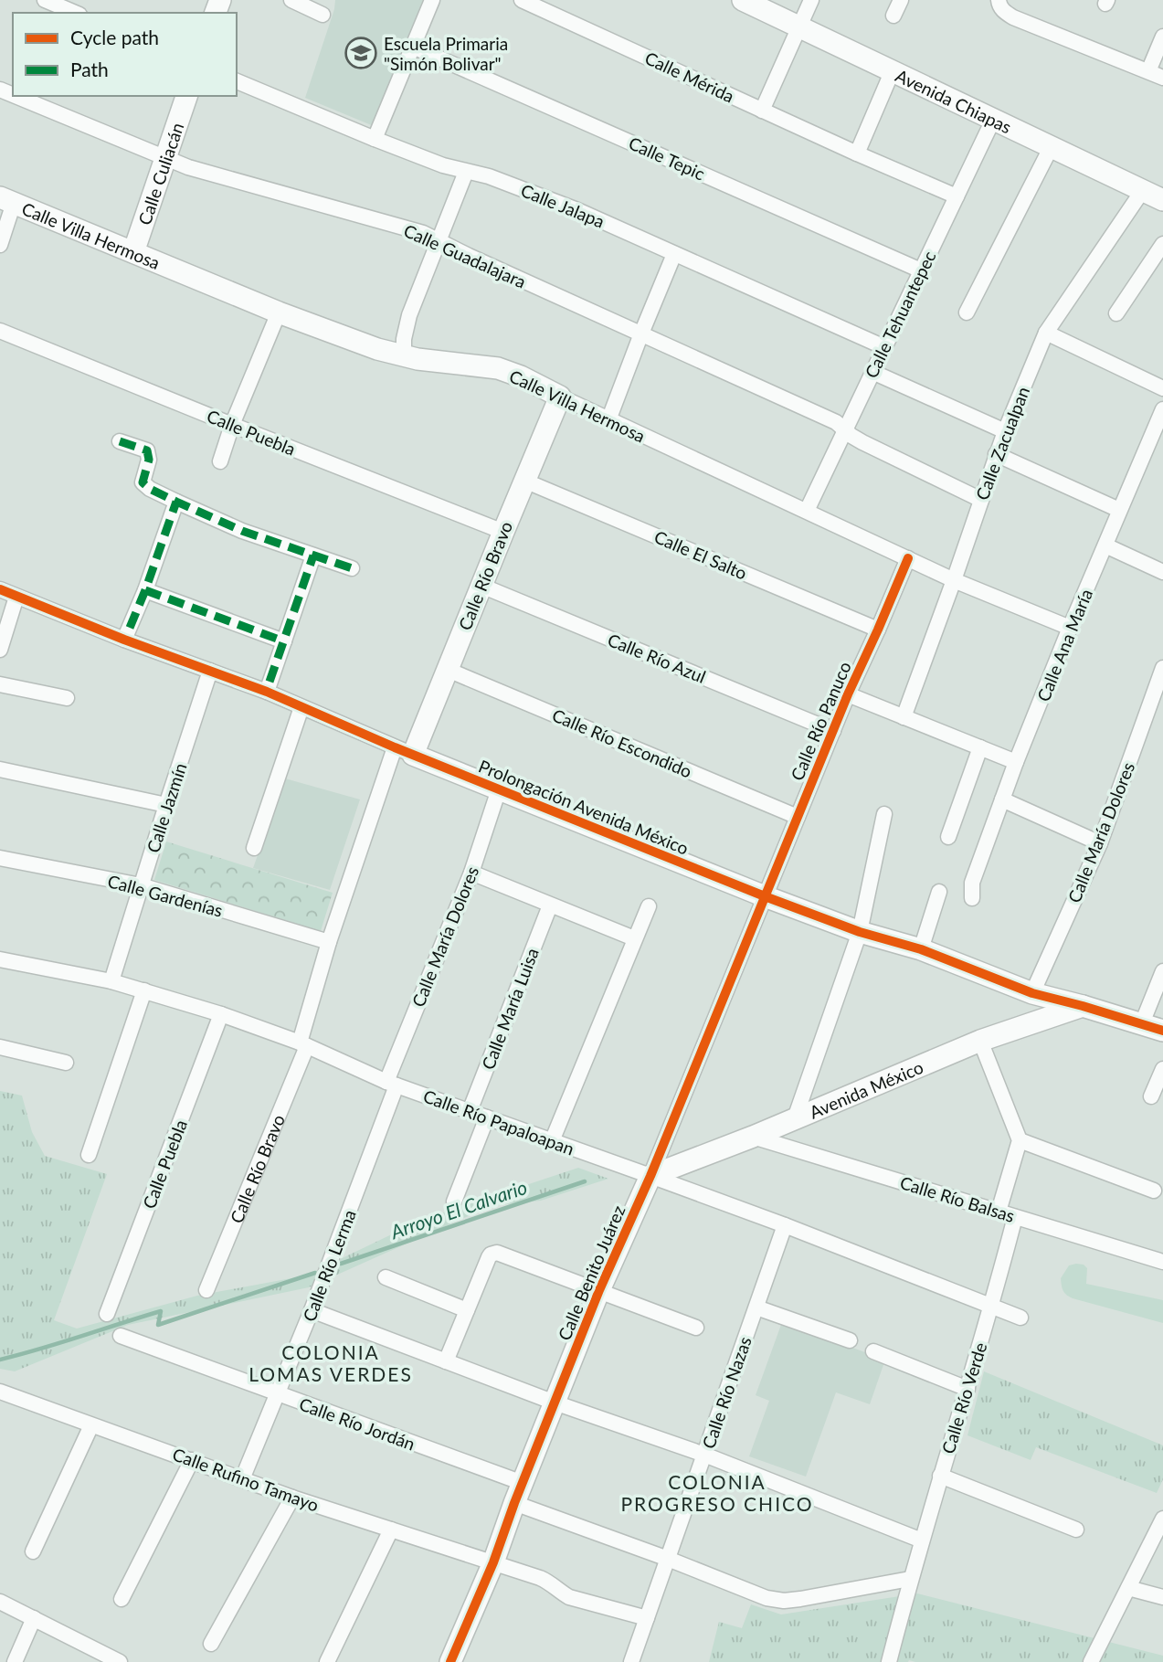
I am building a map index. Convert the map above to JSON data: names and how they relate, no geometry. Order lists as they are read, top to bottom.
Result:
{
  "streets": {
    "street": [
      "Calle Mérida",
      "Avenida Chiapas",
      "Calle Tepic",
      "Calle Culiacán",
      "Calle Jalapa",
      "Calle Villa Hermosa",
      "Calle Guadalajara",
      "Calle Tehuantepec",
      "Calle Puebla",
      "Calle Zacualpan",
      "Calle El Salto",
      "Calle Río Bravo",
      "Calle Ana María",
      "Calle Río Azul",
      "Calle Río Panuco",
      "Calle Río Escondido",
      "Prolongación Avenida México",
      "Calle Jazmín",
      "Calle María Dolores",
      "Calle Gardenías",
      "Calle María Luisa",
      "Avenida México",
      "Calle Río Papaloapan",
      "Calle Río Balsas",
      "Calle Río Lerma",
      "Calle Benito Juárez",
      "Calle Río Nazas",
      "Calle Río Verde",
      "Calle Río Jordán",
      "Calle Rufino Tamayo"
    ]
  },
  "crossings": [
    ["Calle Mérida", "Calle Tehuantepec"],
    ["Avenida Chiapas", "Calle Tehuantepec"],
    ["Avenida Chiapas", "Calle Zacualpan"],
    ["Calle Tepic", "Calle Tehuantepec"],
    ["Calle Culiacán", "Calle Villa Hermosa"],
    ["Calle Culiacán", "Calle Guadalajara"],
    ["Calle Jalapa", "Calle Tehuantepec"],
    ["Calle Villa Hermosa", "Calle Tehuantepec"],
    ["Calle Villa Hermosa", "Calle Zacualpan"],
    ["Calle Villa Hermosa", "Calle Río Bravo"],
    ["Calle Villa Hermosa", "Calle Ana María"],
    ["Calle Villa Hermosa", "Calle Río Panuco"],
    ["Calle Guadalajara", "Calle Tehuantepec"],
    ["Calle Guadalajara", "Calle Zacualpan"],
    ["Calle Puebla", "Calle Río Bravo"],
    ["Calle Puebla", "Calle Río Papaloapan"],
    ["Calle El Salto", "Calle Río Bravo"],
    ["Calle El Salto", "Calle Río Panuco"],
    ["Calle Río Bravo", "Calle Río Azul"],
    ["Calle Río Bravo", "Calle Río Escondido"],
    ["Calle Río Bravo", "Prolongación Avenida México"],
    ["Calle Río Bravo", "Calle Gardenías"],
    ["Calle Río Bravo", "Calle Río Papaloapan"],
    ["Calle Río Azul", "Calle Río Panuco"],
    ["Calle Río Panuco", "Calle Río Escondido"],
    ["Calle Río Panuco", "Prolongación Avenida México"],
    ["Calle Río Panuco", "Calle Benito Juárez"],
    ["Prolongación Avenida México", "Calle Jazmín"],
    ["Prolongación Avenida México", "Calle María Dolores"],
    ["Prolongación Avenida México", "Avenida México"],
    ["Prolongación Avenida México", "Calle Benito Juárez"],
    ["Calle Jazmín", "Calle Gardenías"],
    ["Calle Jazmín", "Calle Río Papaloapan"],
    ["Calle María Dolores", "Calle Río Papaloapan"],
    ["Calle María Dolores", "Calle Río Lerma"],
    ["Calle María Luisa", "Calle Río Papaloapan"],
    ["Avenida México", "Calle Río Papaloapan"],
    ["Avenida México", "Calle Río Balsas"],
    ["Avenida México", "Calle Benito Juárez"],
    ["Calle Río Papaloapan", "Calle Río Lerma"],
    ["Calle Río Papaloapan", "Calle Benito Juárez"],
    ["Calle Río Papaloapan", "Calle Río Nazas"],
    ["Calle Río Papaloapan", "Calle Río Verde"],
    ["Calle Río Balsas", "Calle Río Verde"],
    ["Calle Río Lerma", "Calle Río Jordán"],
    ["Calle Río Lerma", "Calle Rufino Tamayo"],
    ["Calle Benito Juárez", "Calle Río Jordán"],
    ["Calle Benito Juárez", "Calle Rufino Tamayo"],
    ["Calle Río Nazas", "Calle Rufino Tamayo"]
  ],
  "districts": ["COLONIA LOMAS VERDES", "COLONIA PROGRESO CHICO"],
  "water": ["Arroyo El Calvario"],
  "places": {
    "school or university": ["Escuela Primaria \"Simón Bolivar\""]
  },
  "legend": ["Cycle path", "Path"]
}
